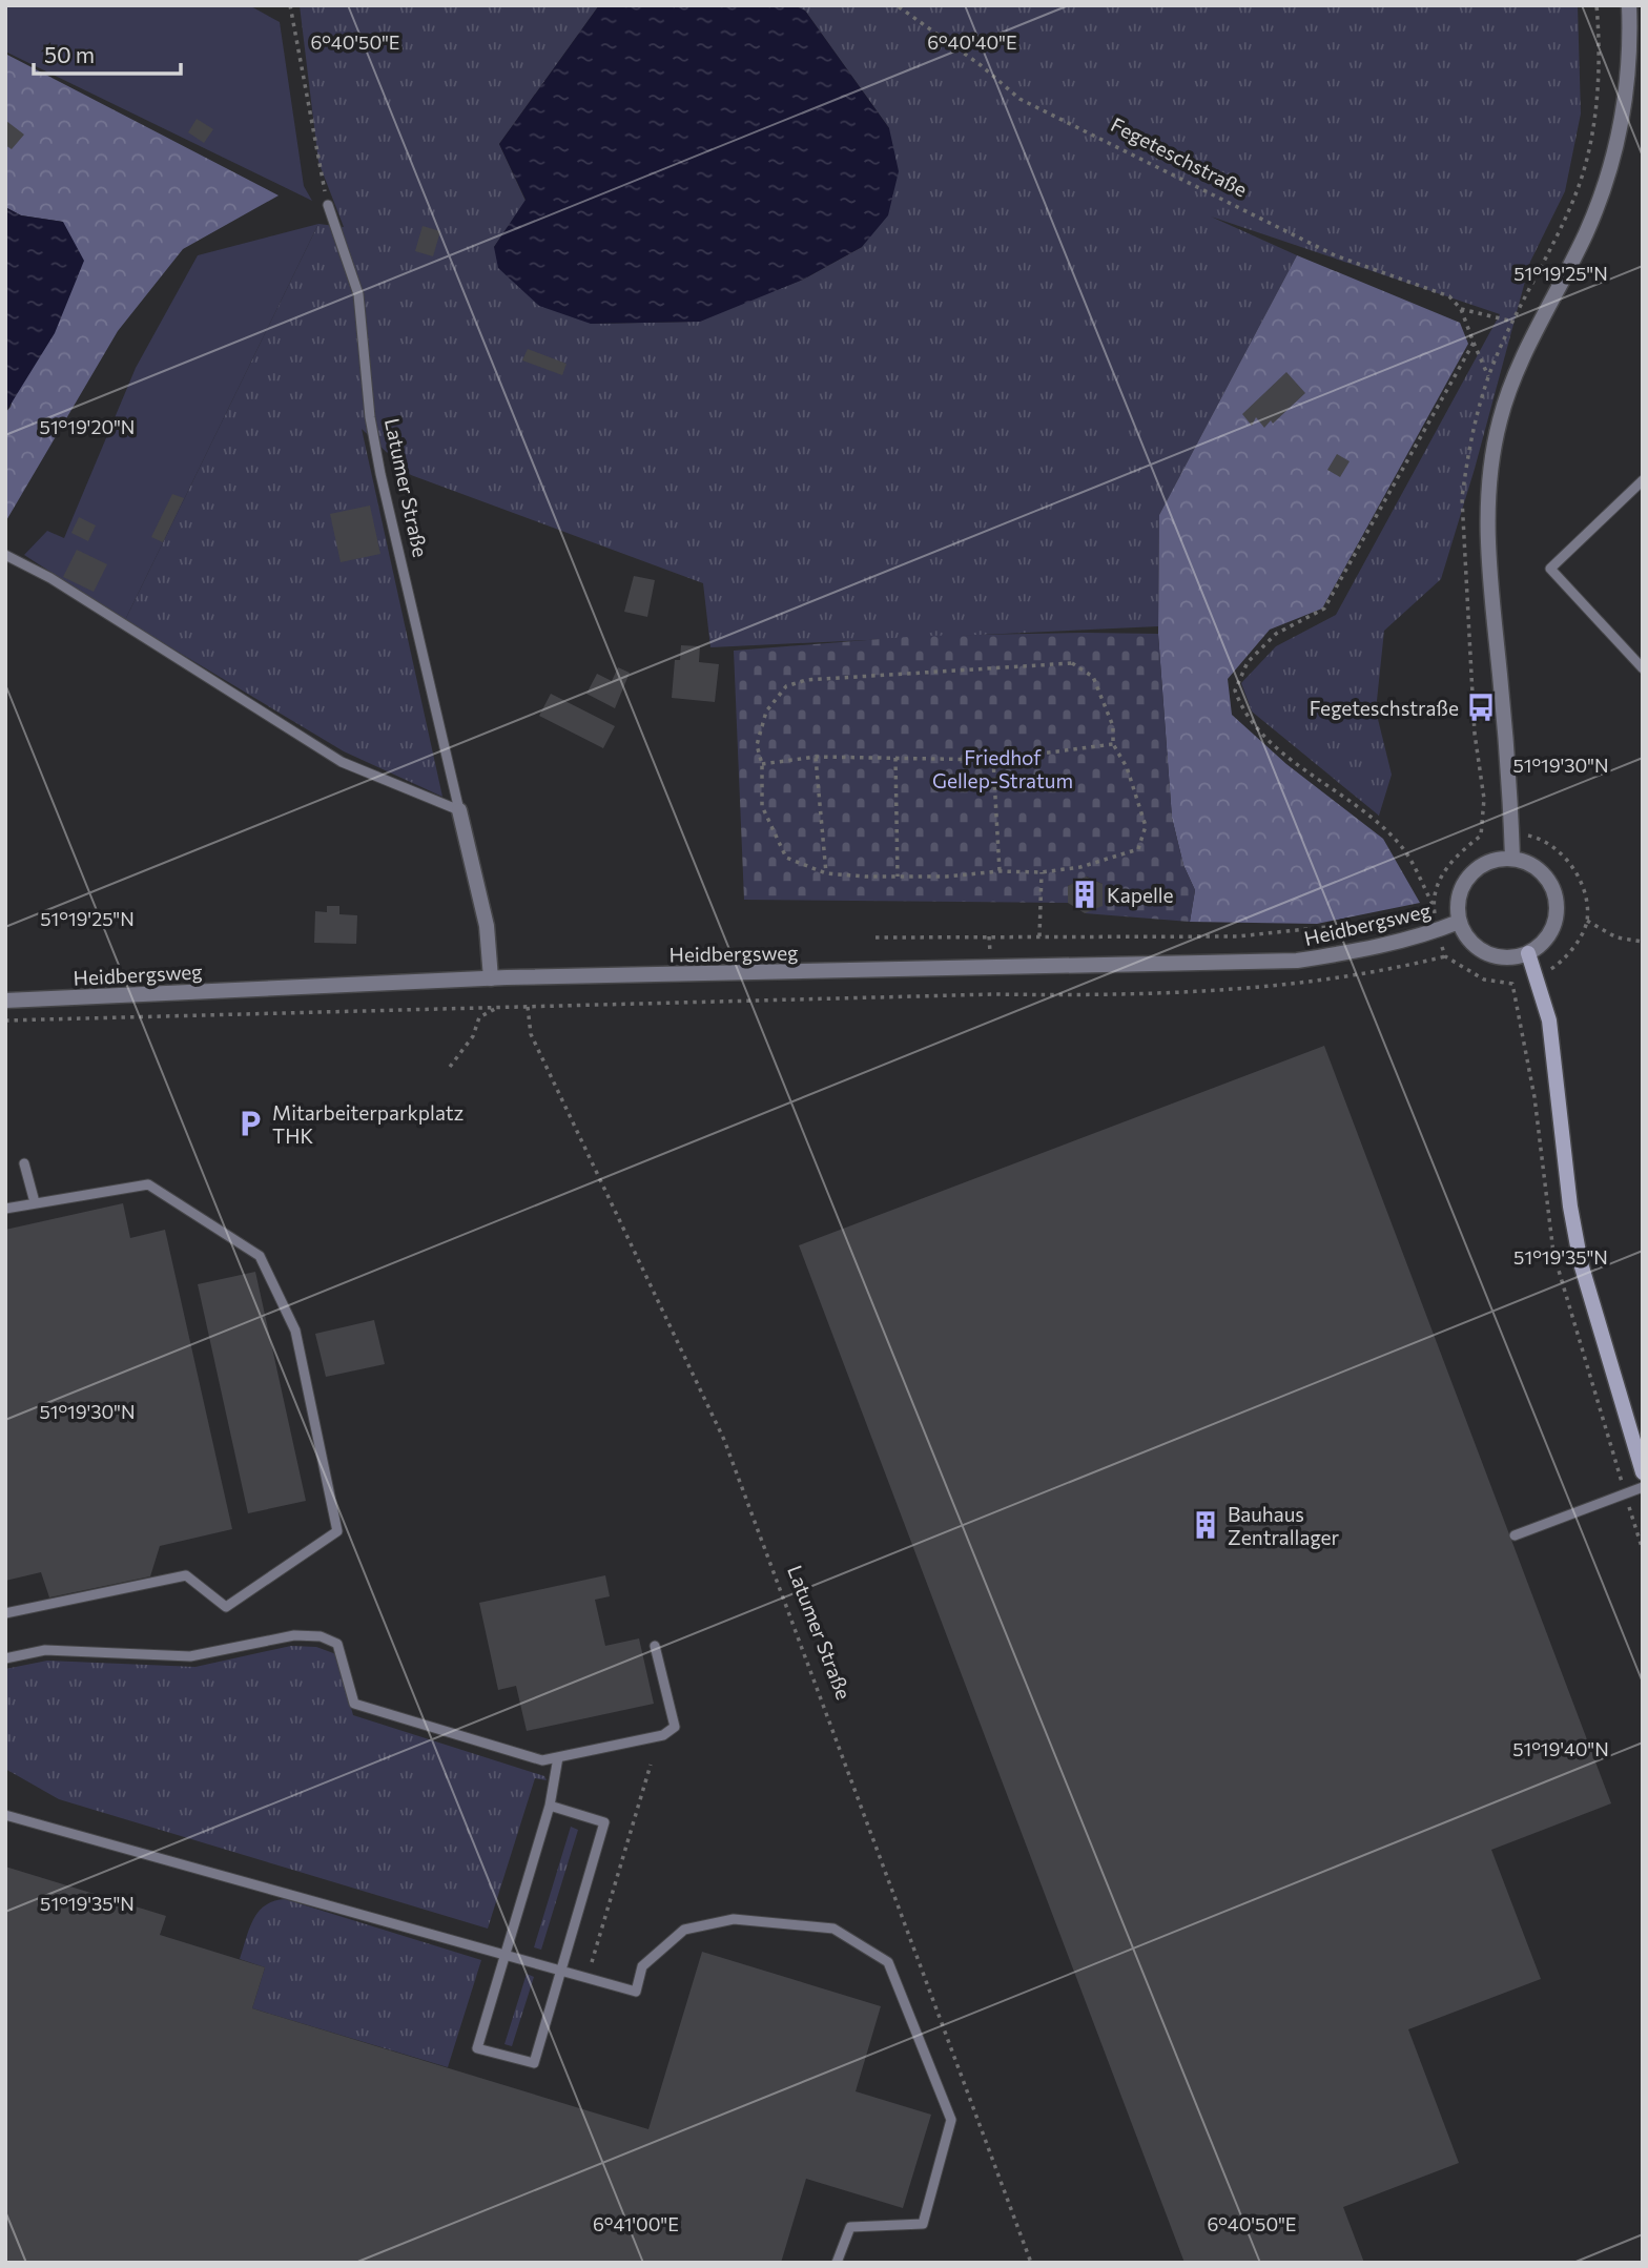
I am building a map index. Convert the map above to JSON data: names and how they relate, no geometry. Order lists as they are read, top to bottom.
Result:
{
  "streets": {
    "street": ["Latumer Straße", "Heidbergsweg"],
    "path": ["Fegeteschstraße"]
  },
  "crossings": [
    ["Latumer Straße", "Heidbergsweg"]
  ],
  "parks": ["Friedhof Gellep-Stratum"],
  "places": {
    "bus stop": ["Fegeteschstraße"],
    "building": ["Kapelle", "Bauhaus Zentrallager"],
    "parking": ["Mitarbeiterparkplatz THK"]
  },
  "scale_bar": "50 m",
  "coordinates": [
    "6°40'50\"E",
    "6°40'40\"E",
    "51°19'25\"N",
    "51°19'20\"N",
    "51°19'30\"N",
    "51°19'35\"N",
    "51°19'40\"N",
    "6°41'00\"E"
  ]
}
